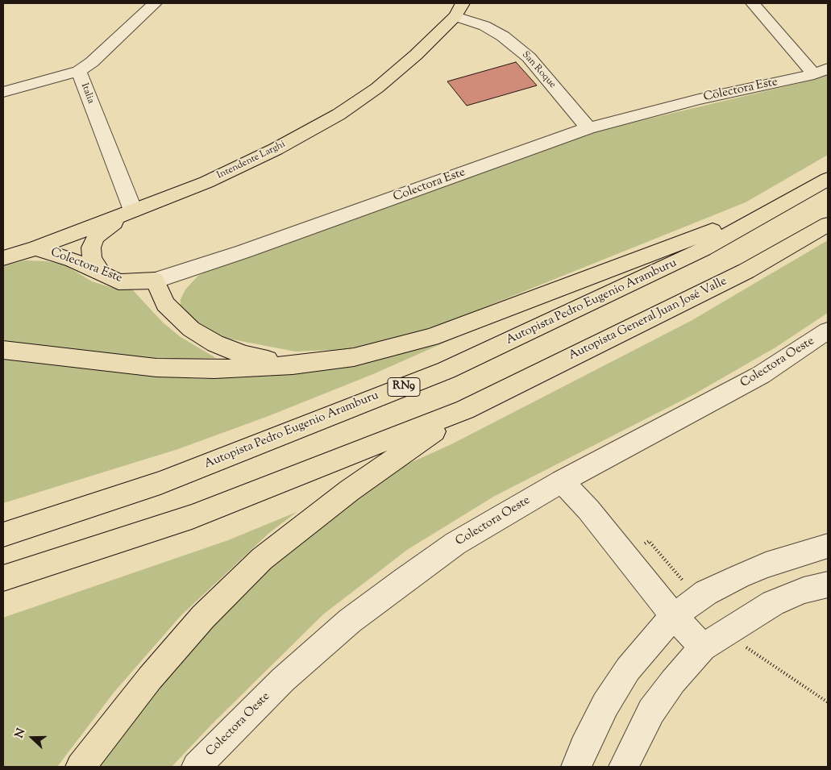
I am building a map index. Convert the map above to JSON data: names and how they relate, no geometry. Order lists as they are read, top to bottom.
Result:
{
  "streets": {
    "main road": [
      "Colectora Este",
      "Intendente Larghi",
      "Autopista Pedro Eugenio Aramburu",
      "Autopista General Juan José Valle",
      "RN9"
    ],
    "street": ["San Roque", "Italia", "Colectora Oeste"]
  },
  "crossings": [
    ["San Roque", "Colectora Este"],
    ["San Roque", "Intendente Larghi"],
    ["Colectora Este", "Intendente Larghi"],
    ["Italia", "Intendente Larghi"],
    ["Autopista Pedro Eugenio Aramburu", "RN9"]
  ],
  "north": "left"
}
